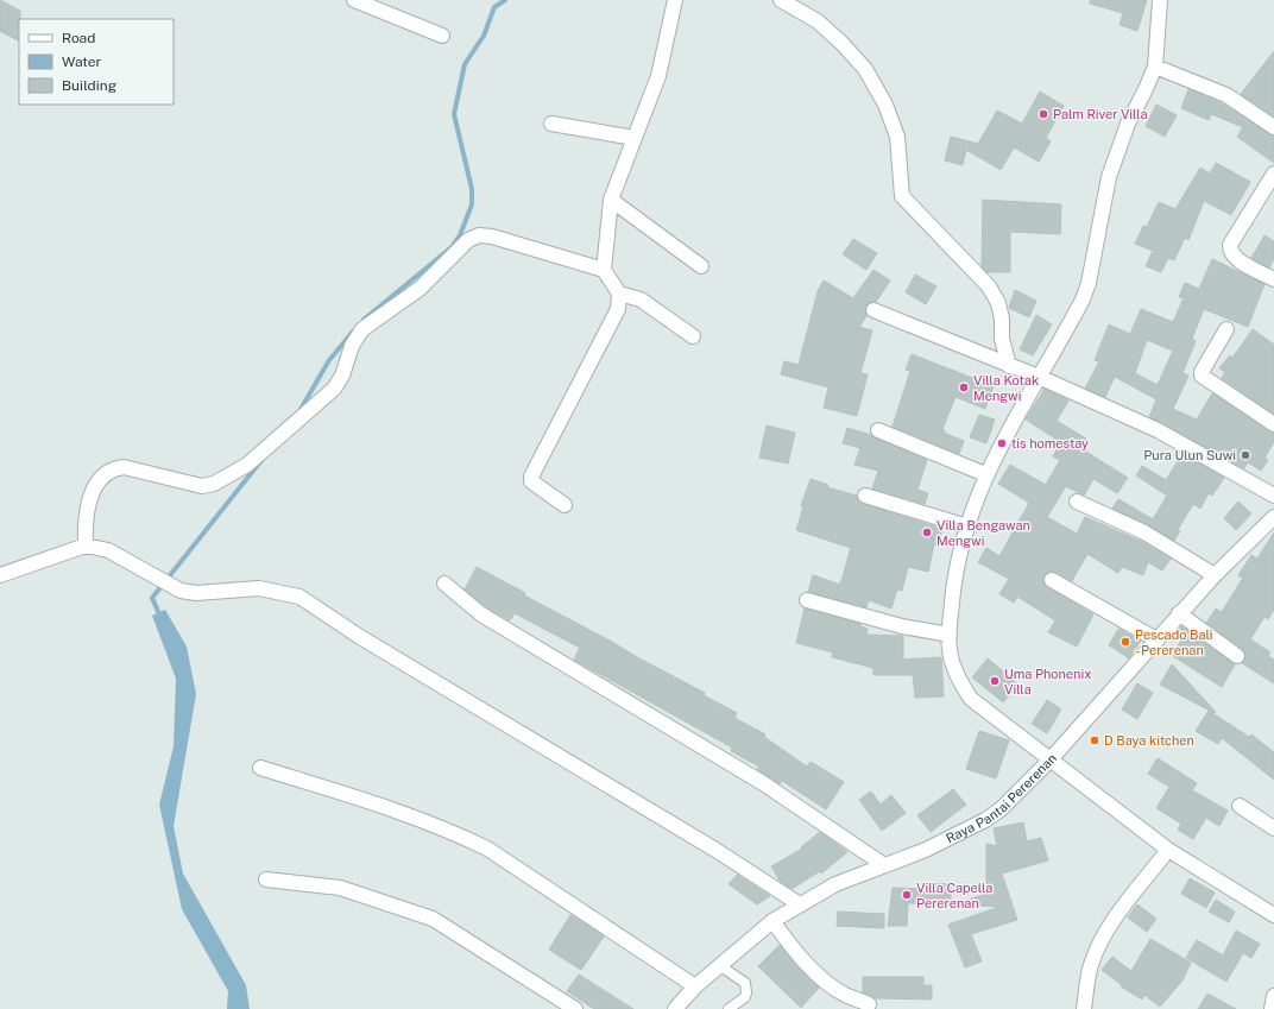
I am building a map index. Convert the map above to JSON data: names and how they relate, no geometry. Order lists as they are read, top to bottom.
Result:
{
  "streets": {
    "street": ["Raya Pantai Pererenan"]
  },
  "places": [
    "Palm River Villa",
    "Villa Kotak Mengwi",
    "tis homestay",
    "Pura Ulun Suwi",
    "Villa Bengawan Mengwi",
    "Pescado Bali - Pererenan",
    "Uma Phonenix Villa",
    "D Baya kitchen",
    "Villa Capella Pererenan"
  ],
  "legend": ["Road", "Water", "Building"]
}
